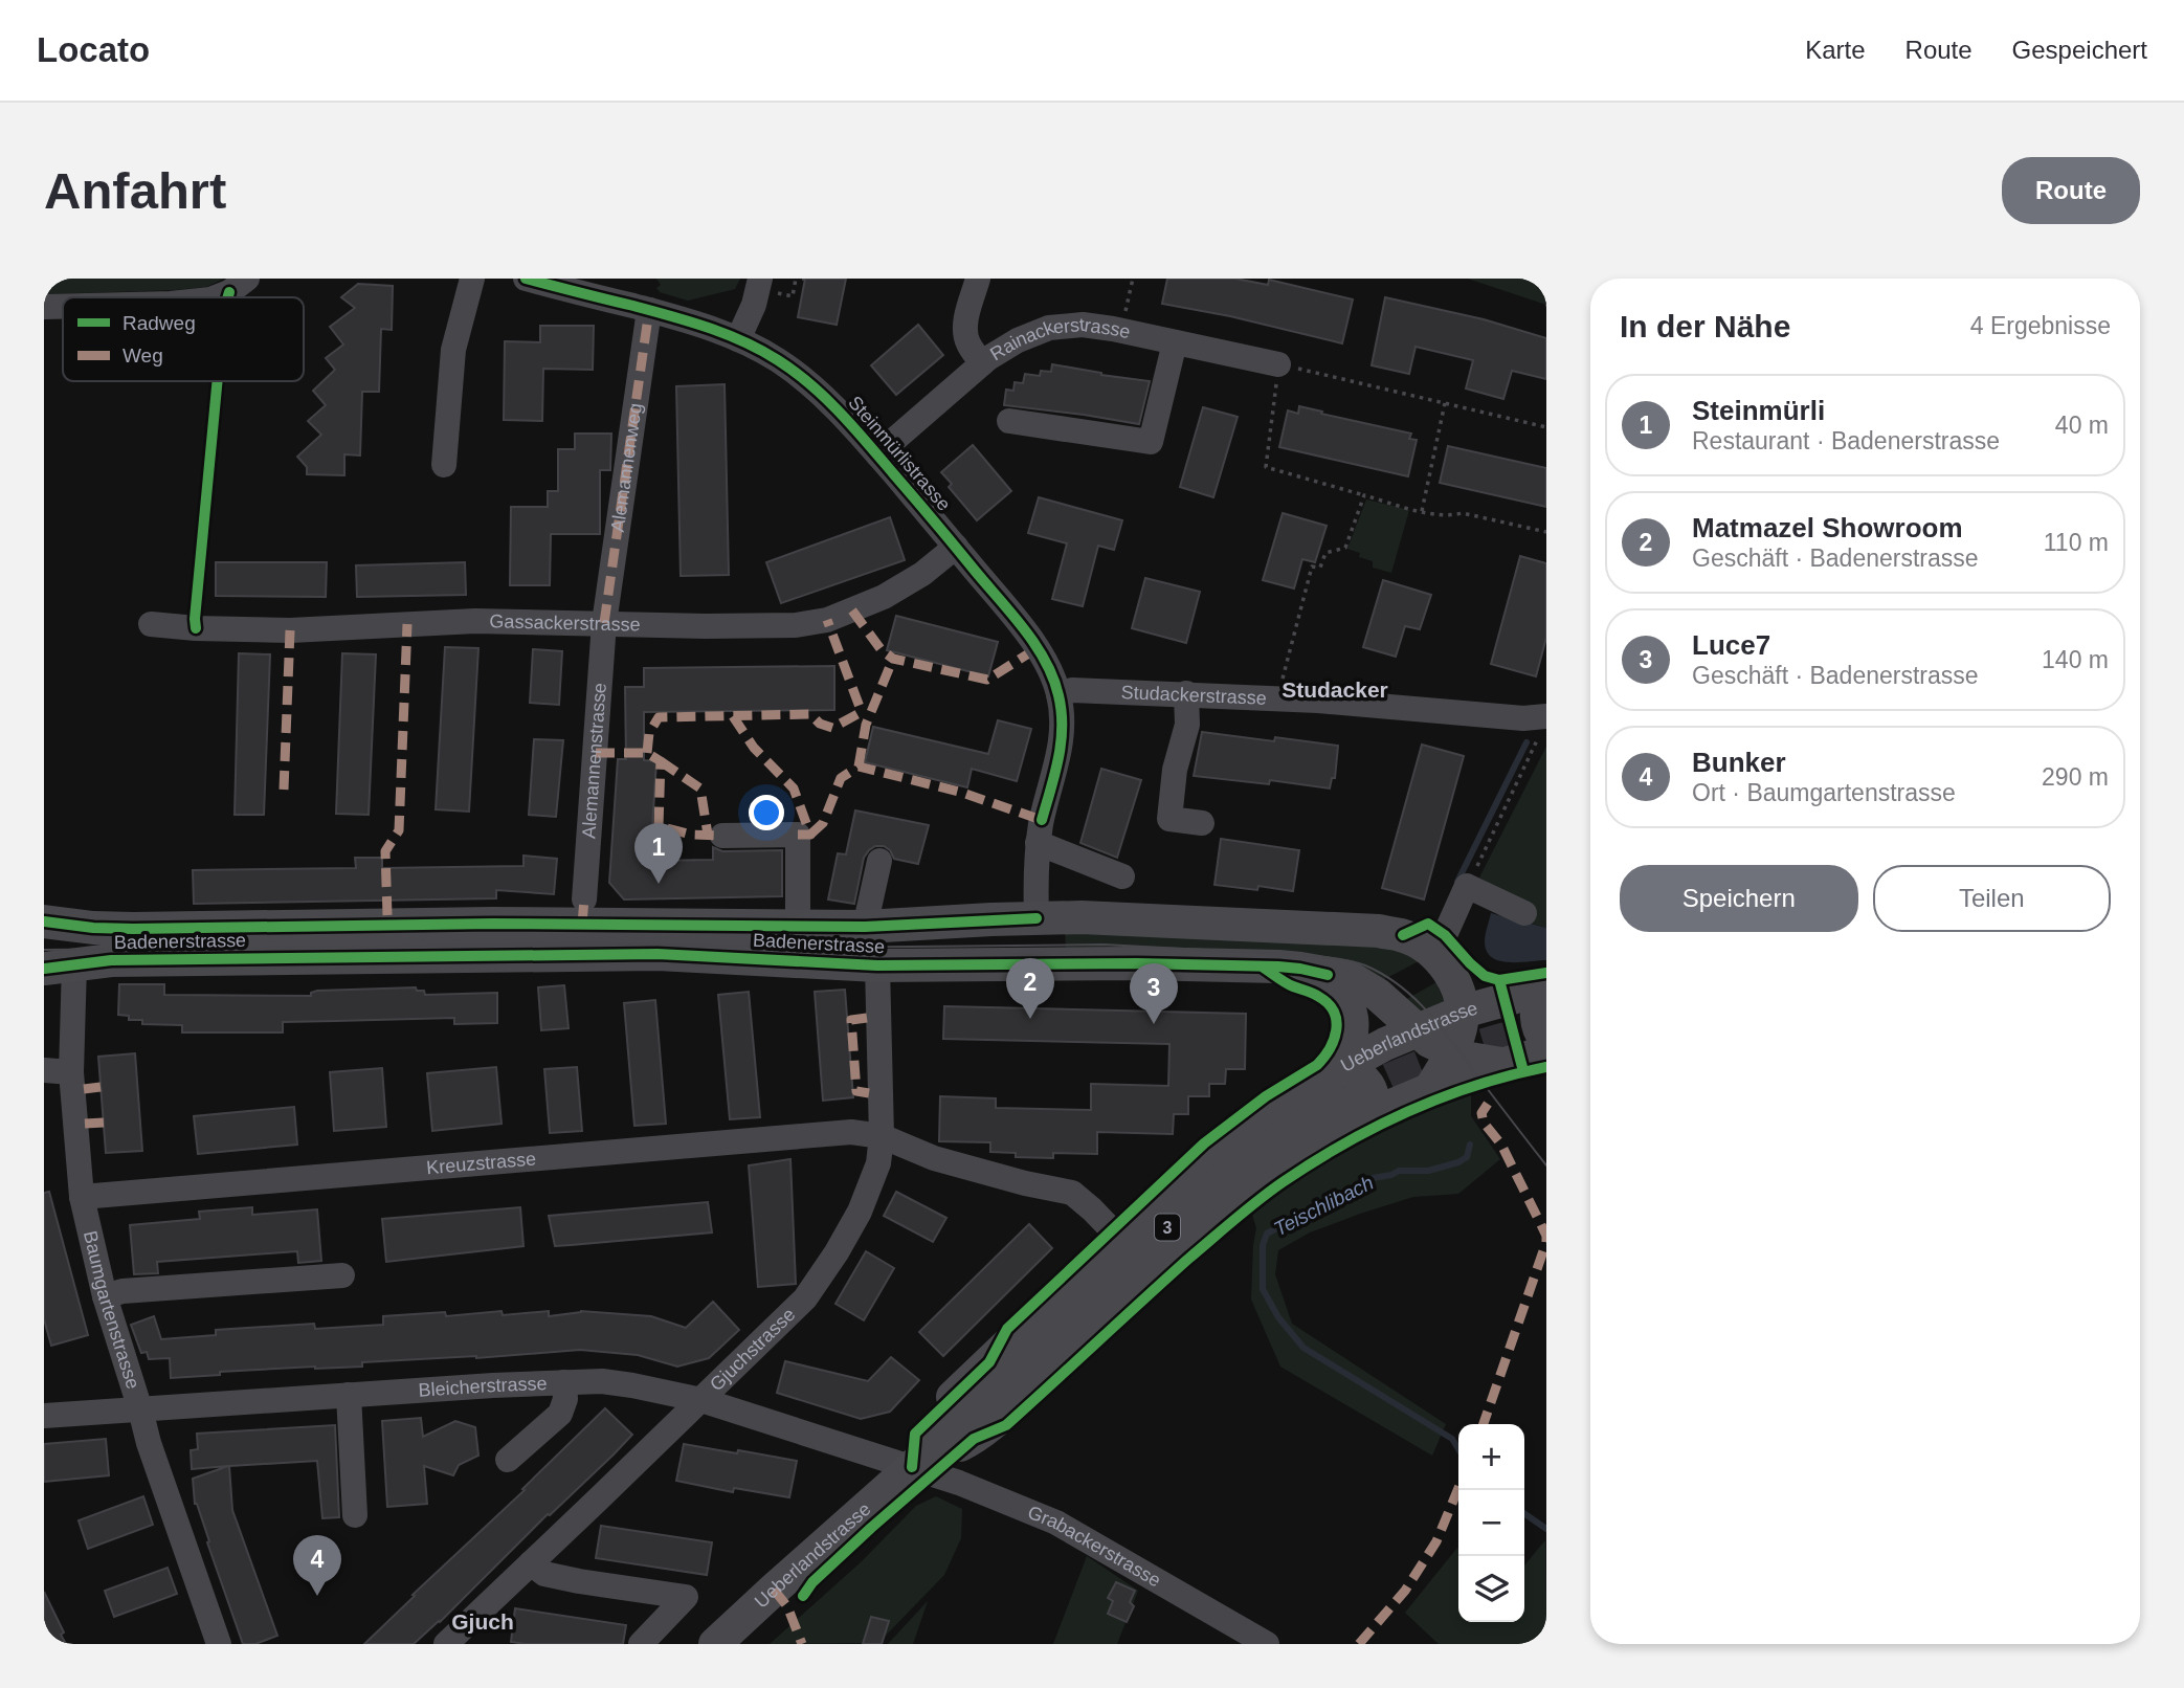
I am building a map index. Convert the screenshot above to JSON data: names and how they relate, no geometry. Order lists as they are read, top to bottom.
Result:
{
  "streets": {
    "main road": ["Badenerstrasse", "Ueberlandstrasse", "3"],
    "street": [
      "Rainackerstrasse",
      "Steinmürlistrasse",
      "Alemannenweg",
      "Gassackerstrasse",
      "Studackerstrasse",
      "Alemannenstrasse",
      "Kreuzstrasse",
      "Baumgartenstrasse",
      "Gjuchstrasse",
      "Bleicherstrasse",
      "Grabackerstrasse"
    ]
  },
  "crossings": [
    ["Rainackerstrasse", "Steinmürlistrasse"],
    ["Steinmürlistrasse", "Alemannenweg"],
    ["Steinmürlistrasse", "Gassackerstrasse"],
    ["Steinmürlistrasse", "Studackerstrasse"],
    ["Steinmürlistrasse", "Badenerstrasse"],
    ["Alemannenweg", "Gassackerstrasse"],
    ["Alemannenweg", "Alemannenstrasse"],
    ["Gassackerstrasse", "Alemannenstrasse"],
    ["Badenerstrasse", "Ueberlandstrasse"],
    ["Badenerstrasse", "Baumgartenstrasse"],
    ["Badenerstrasse", "Gjuchstrasse"],
    ["Ueberlandstrasse", "Kreuzstrasse"],
    ["Ueberlandstrasse", "Bleicherstrasse"],
    ["Ueberlandstrasse", "Grabackerstrasse"],
    ["Kreuzstrasse", "Baumgartenstrasse"],
    ["Kreuzstrasse", "Gjuchstrasse"],
    ["Baumgartenstrasse", "Bleicherstrasse"],
    ["Gjuchstrasse", "Bleicherstrasse"],
    ["Bleicherstrasse", "Grabackerstrasse"]
  ],
  "districts": ["Studacker", "Gjuch"],
  "water": ["Teischlibach"],
  "legend": ["Radweg", "Weg"],
  "page": {
    "header": "Locato",
    "nav": ["Karte", "Route", "Gespeichert"],
    "buttons": [
      "Route",
      ["Speichern", "Teilen"]
    ],
    "title": "Anfahrt",
    "heading": ["In der Nähe", "4 Ergebnisse"],
    "list": [
      {
        "mark": "1",
        "name": "Steinmürli",
        "note": "Restaurant · Badenerstrasse",
        "value": "40 m"
      },
      {
        "mark": "2",
        "name": "Matmazel Showroom",
        "note": "Geschäft · Badenerstrasse",
        "value": "110 m"
      },
      {
        "mark": "3",
        "name": "Luce7",
        "note": "Geschäft · Badenerstrasse",
        "value": "140 m"
      },
      {
        "mark": "4",
        "name": "Bunker",
        "note": "Ort · Baumgartenstrasse",
        "value": "290 m"
      }
    ],
    "pins": [
      "1",
      "2",
      "3",
      "4"
    ],
    "map_buttons": ["+", "−"]
  }
}
